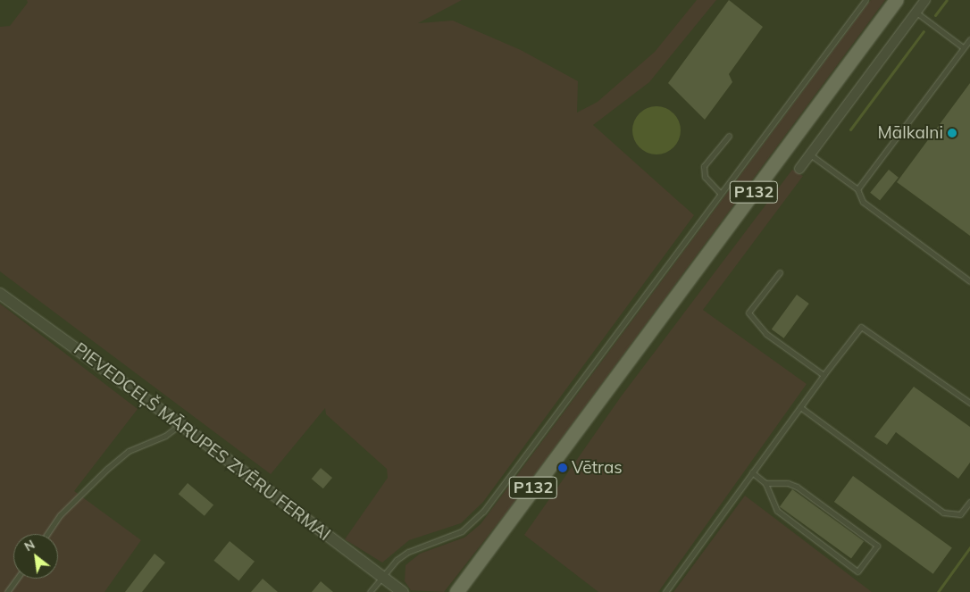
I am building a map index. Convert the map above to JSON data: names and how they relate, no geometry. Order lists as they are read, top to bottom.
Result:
{
  "streets": {
    "main road": ["P132"],
    "street": ["PIEVEDCEĻŠ MĀRUPES ZVĒRU FERMAI"]
  },
  "places": ["Mālkalni", "Vētras"],
  "north": "top left"
}
